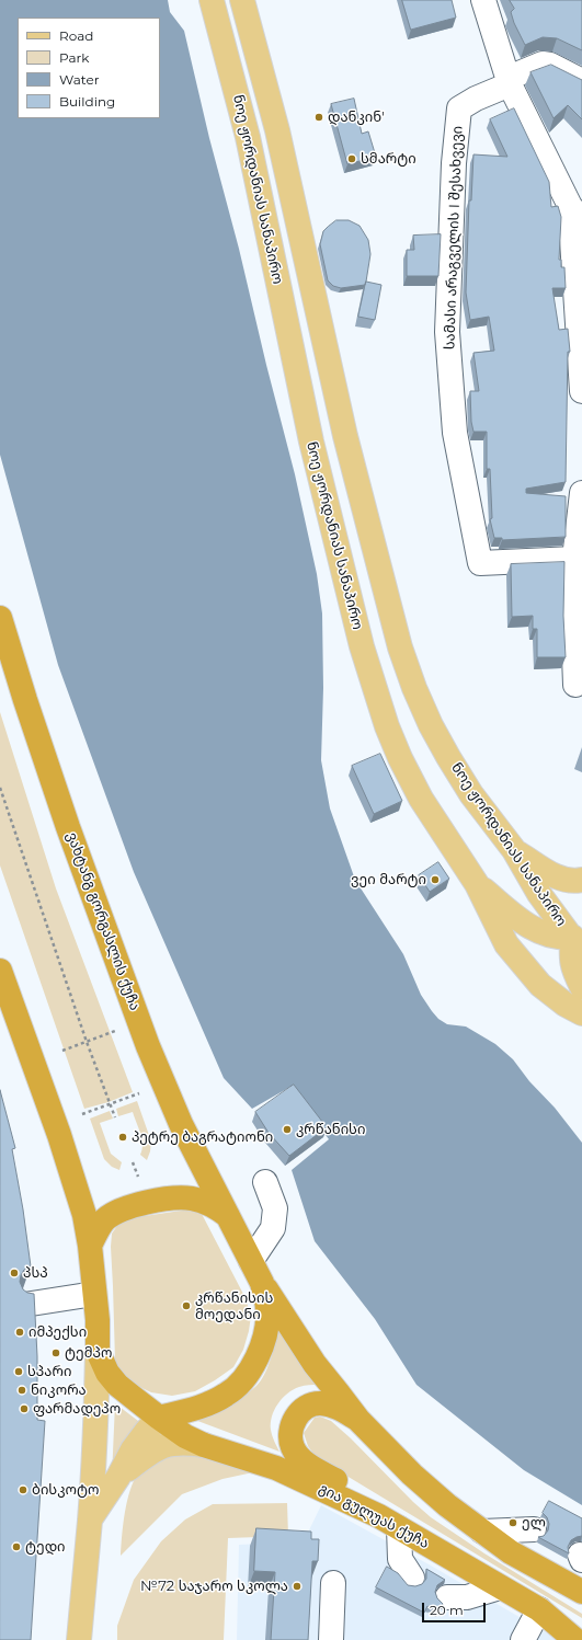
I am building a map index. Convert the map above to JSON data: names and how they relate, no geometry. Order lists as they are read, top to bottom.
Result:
{
  "streets": {
    "highway": ["ვახტანგ გორგასლის ქუჩა", "გია გულუას ქუჩა"],
    "main road": ["ნოე ჟორდანიას სანაპირო"],
    "street": ["სამასი არაგველის I შესახვევი"]
  },
  "places": [
    "დანკინ'",
    "სმარტი",
    "ვეი მარტი",
    "კრწანისი",
    "პეტრე ბაგრატიონი",
    "პსპ",
    "კრწანისის მოედანი",
    "იმპექსი",
    "ტემპო",
    "სპარი",
    "ნიკორა",
    "ფარმადეპო",
    "ბისკოტო",
    "ელ",
    "ტედი",
    "№72 საჯარო სკოლა"
  ],
  "legend": [
    "Road",
    "Park",
    "Water",
    "Building"
  ],
  "scale_bar": "20 m"
}
